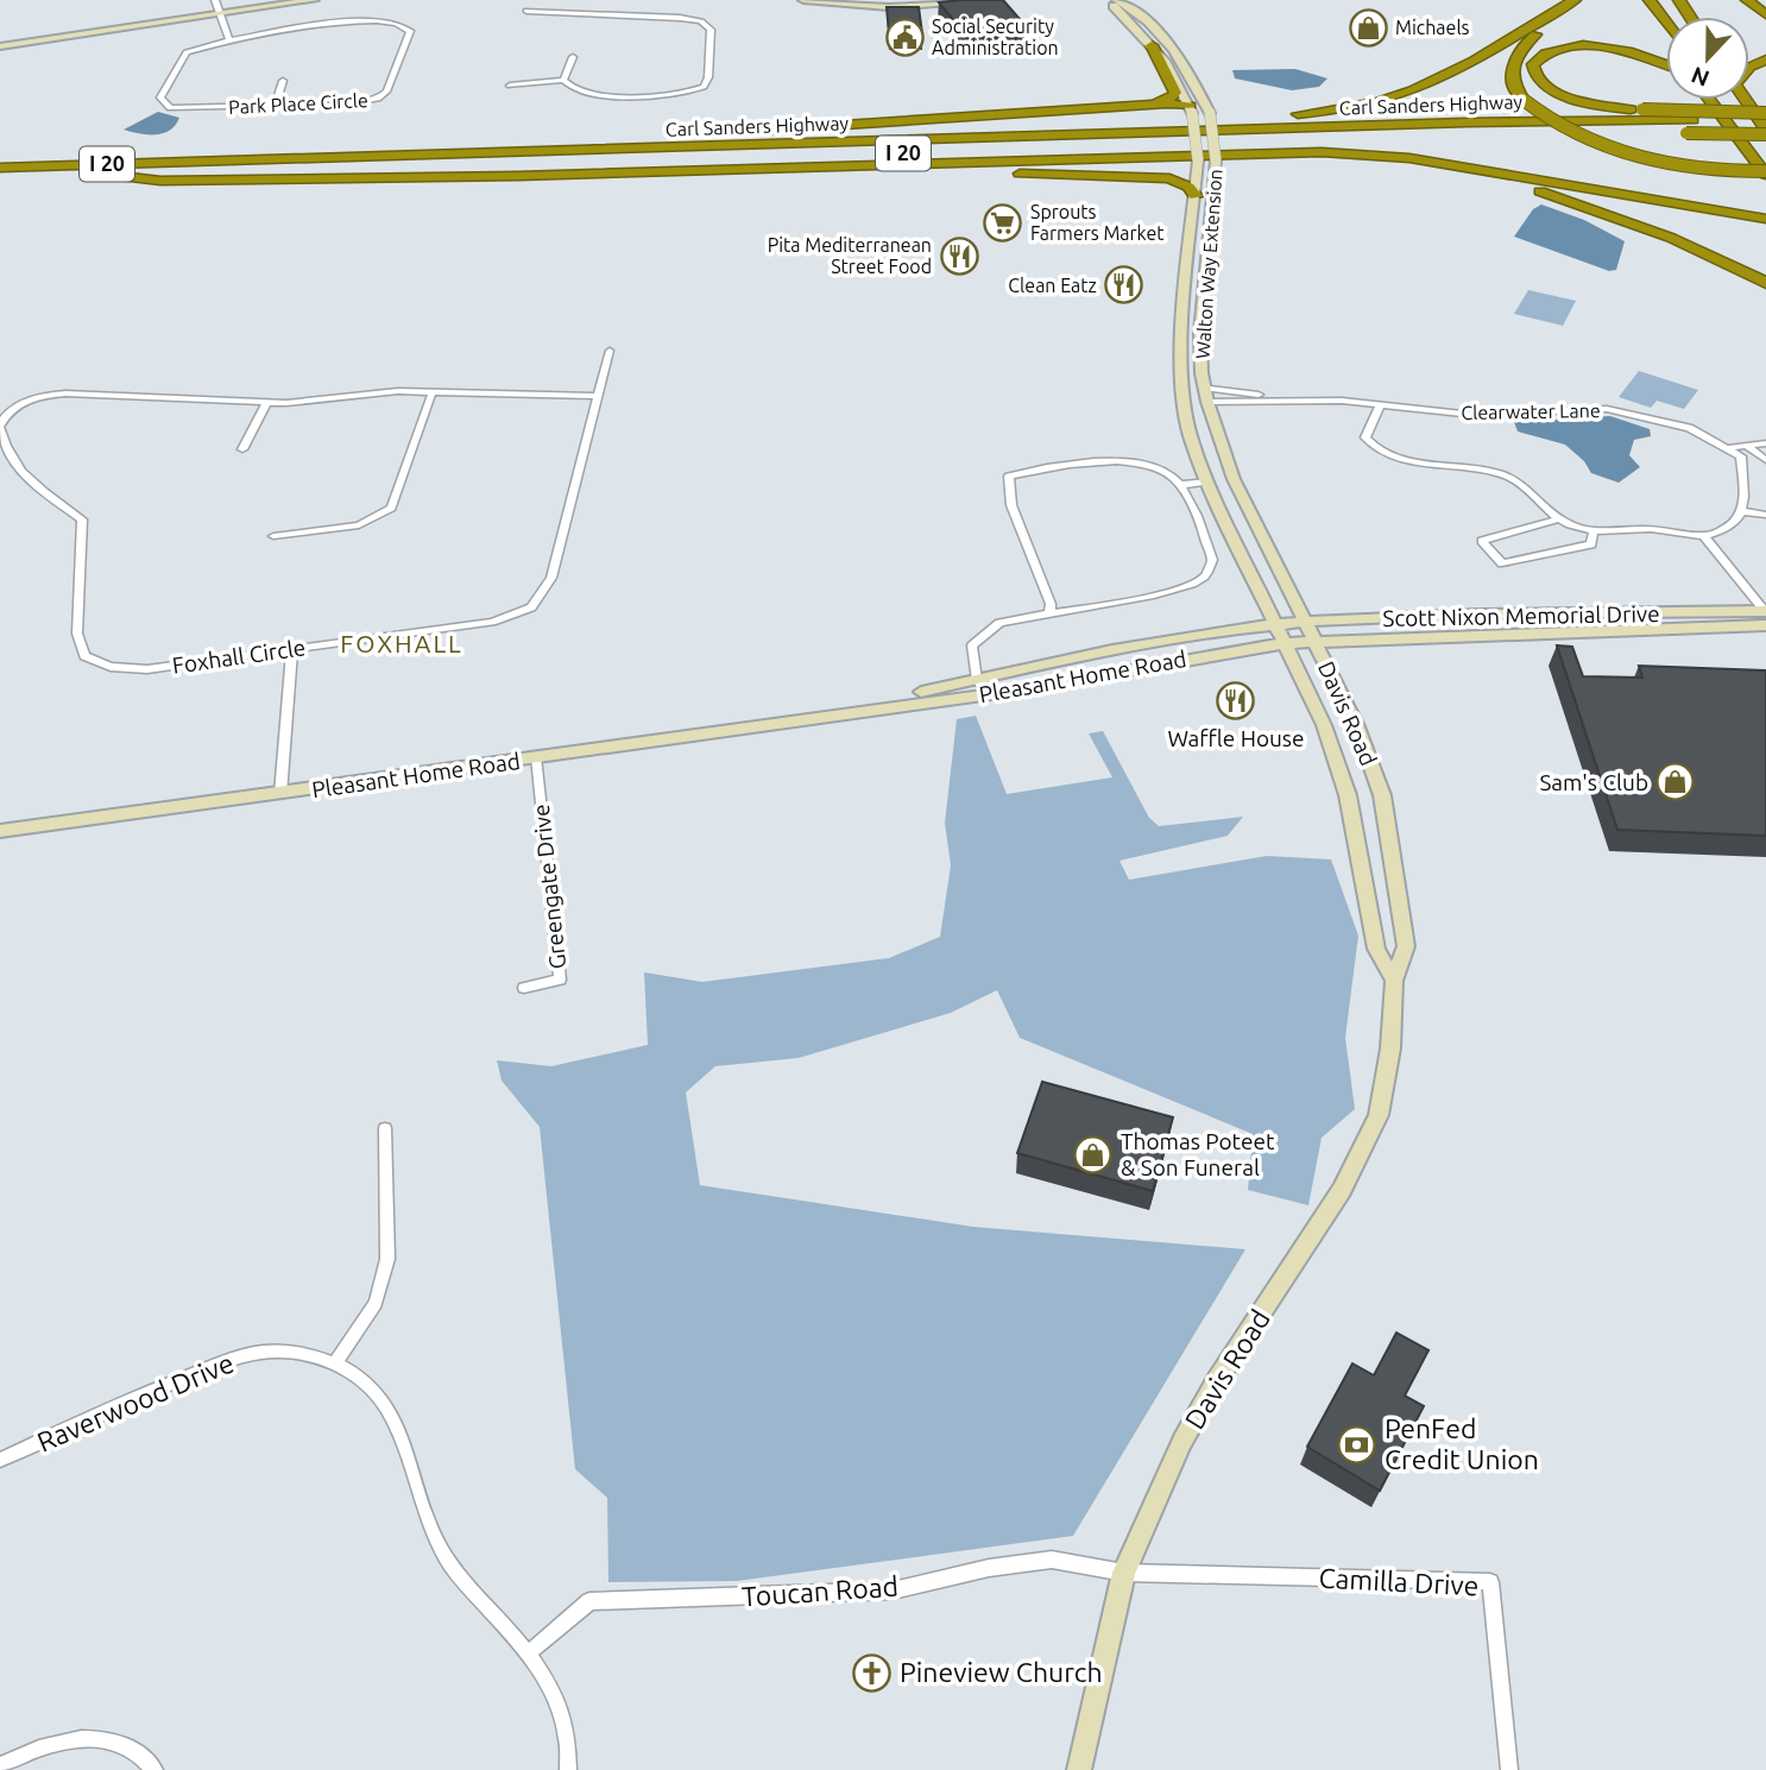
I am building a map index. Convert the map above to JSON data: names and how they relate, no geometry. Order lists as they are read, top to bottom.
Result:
{
  "streets": {
    "highway": ["Carl Sanders Highway", "I 20"],
    "main road": [
      "Walton Way Extension",
      "Scott Nixon Memorial Drive",
      "Pleasant Home Road",
      "Davis Road"
    ],
    "street": [
      "Park Place Circle",
      "Clearwater Lane",
      "Foxhall Circle",
      "Greengate Drive",
      "Raverwood Drive",
      "Camilla Drive",
      "Toucan Road"
    ]
  },
  "crossings": [
    ["Walton Way Extension", "Clearwater Lane"],
    ["Walton Way Extension", "Scott Nixon Memorial Drive"],
    ["Walton Way Extension", "Pleasant Home Road"],
    ["Walton Way Extension", "Davis Road"],
    ["Scott Nixon Memorial Drive", "Pleasant Home Road"],
    ["Scott Nixon Memorial Drive", "Davis Road"],
    ["Pleasant Home Road", "Davis Road"],
    ["Pleasant Home Road", "Greengate Drive"],
    ["Davis Road", "Camilla Drive"],
    ["Davis Road", "Toucan Road"],
    ["Raverwood Drive", "Toucan Road"],
    ["Camilla Drive", "Toucan Road"]
  ],
  "districts": ["FOXHALL"],
  "places": {
    "shop": ["Michaels", "Sam's Club", "Thomas Poteet & Son Funeral"],
    "public building": ["Social Security Administration"],
    "supermarket": ["Sprouts Farmers Market"],
    "restaurant": ["Pita Mediterranean Street Food", "Clean Eatz", "Waffle House"],
    "bank": ["PenFed Credit Union"],
    "church": ["Pineview Church"]
  },
  "north": "bottom"
}
